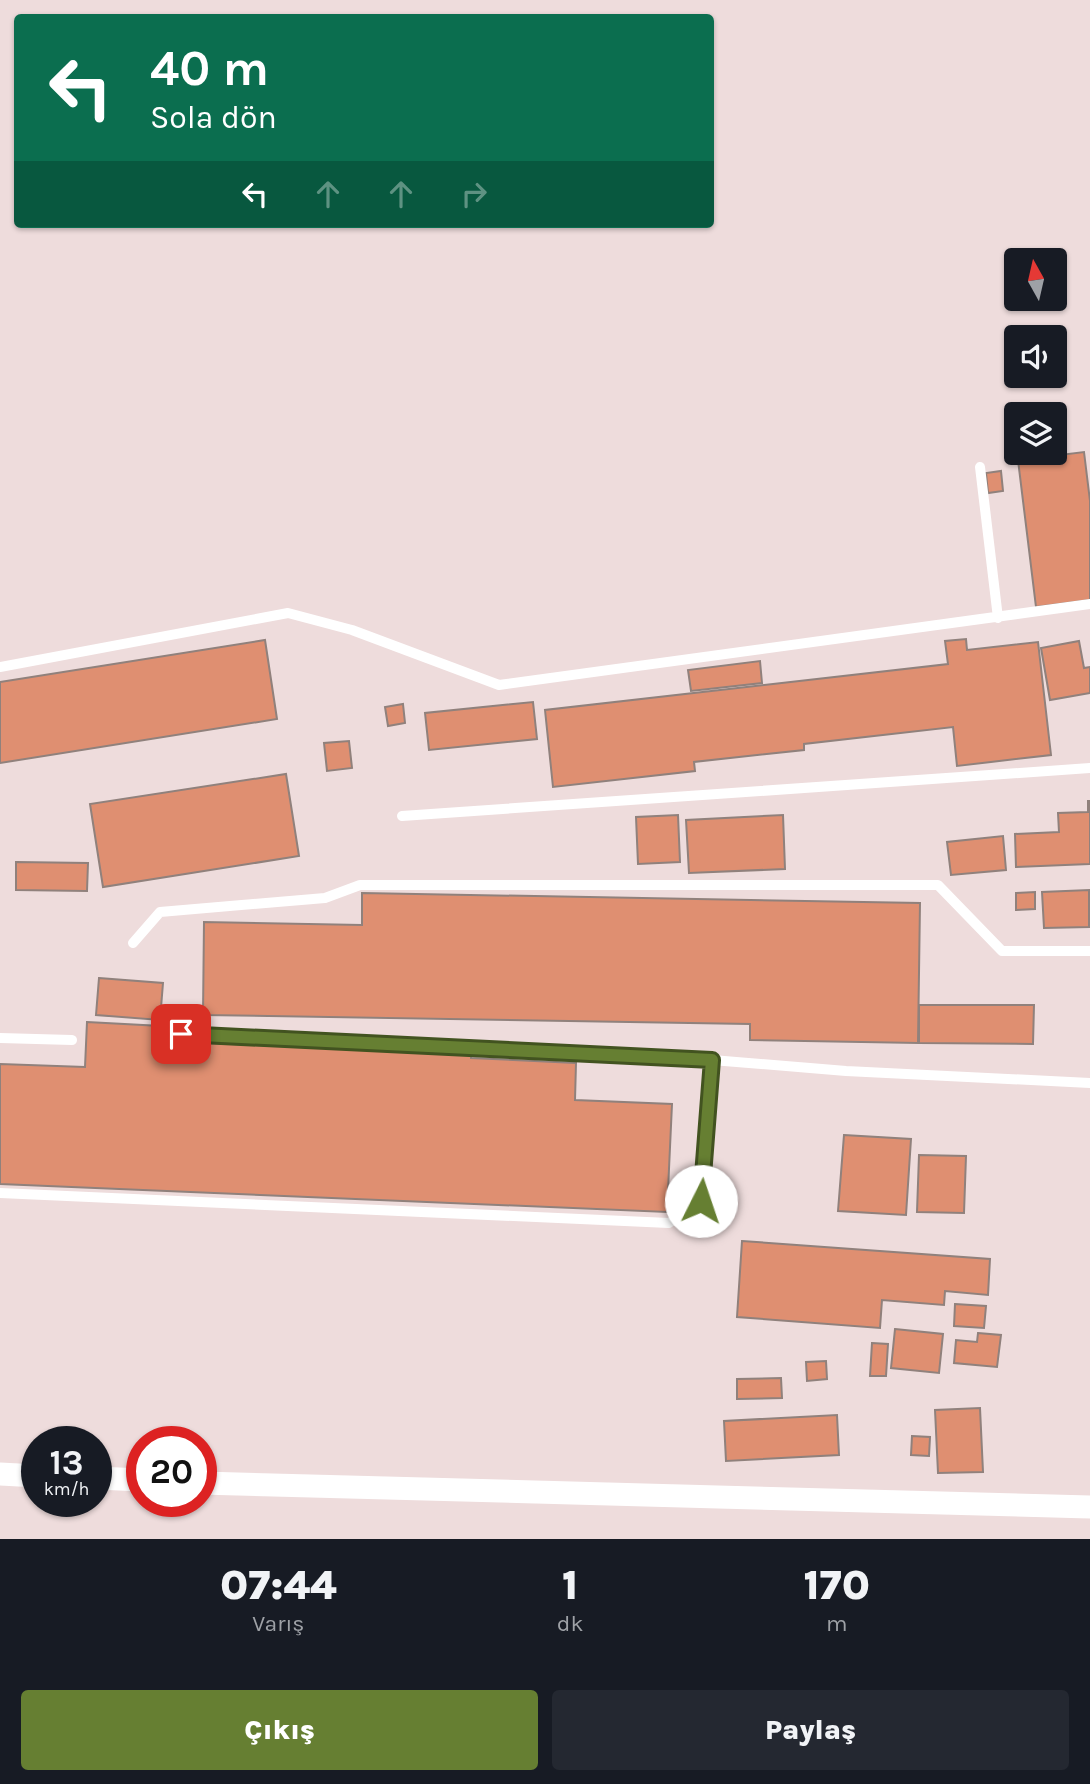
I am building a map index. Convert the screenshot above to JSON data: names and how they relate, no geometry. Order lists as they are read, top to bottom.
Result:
{
  "north": "top",
  "page": {
    "turn": ["40 m", "Sola dön"],
    "speed": "13 km/h",
    "limit": "20",
    "eta": [
      "07:44",
      "Varış",
      "1",
      "dk",
      "170",
      "m"
    ],
    "buttons": ["Çıkış", "Paylaş"]
  }
}
